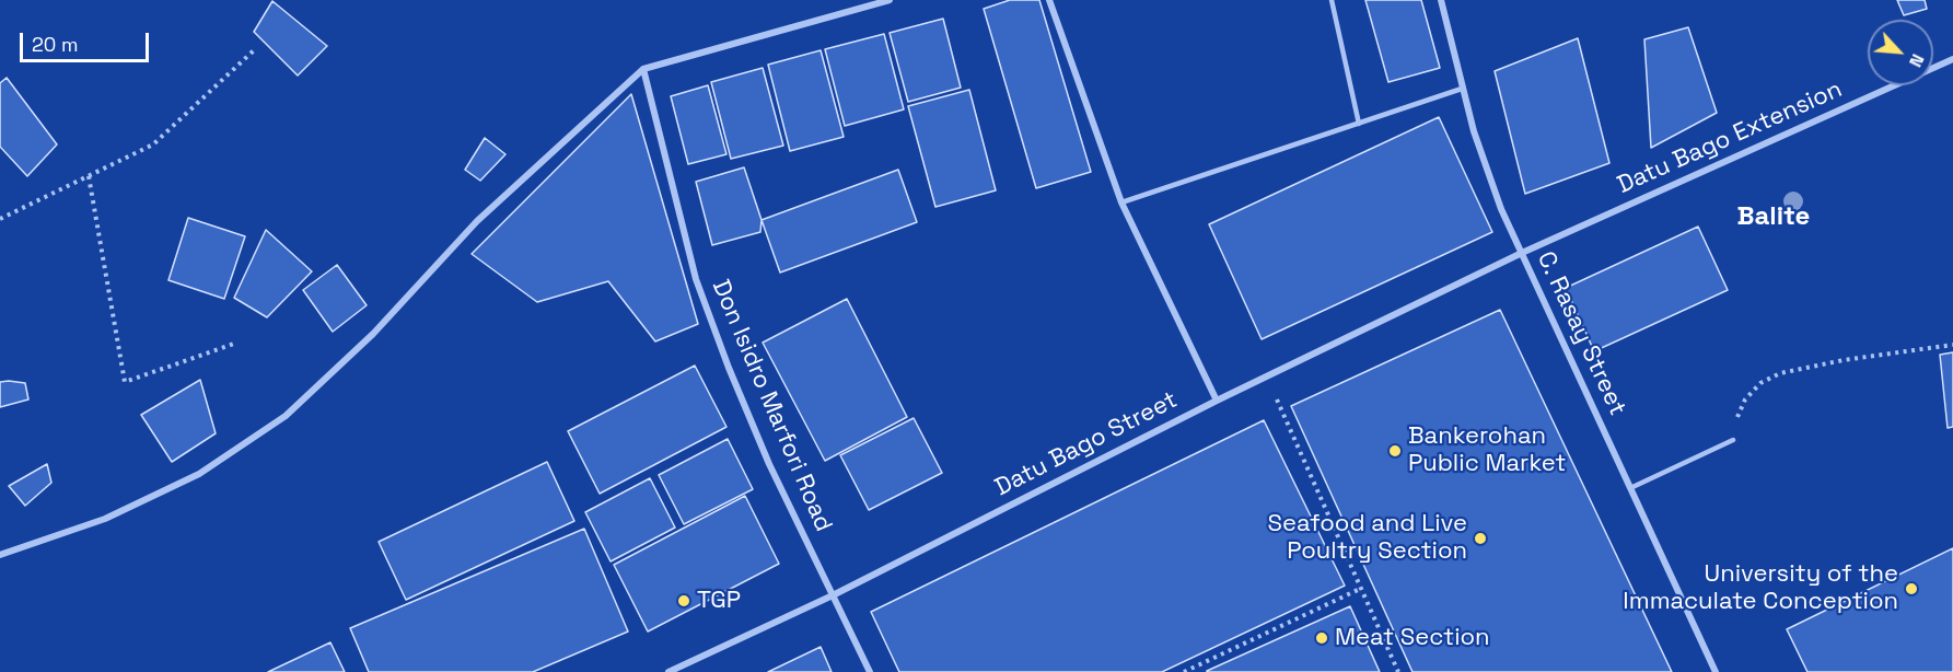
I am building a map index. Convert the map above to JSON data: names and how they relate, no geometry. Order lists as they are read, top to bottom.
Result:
{
  "streets": {
    "street": [
      "Datu Bago Extension",
      "C. Rasay Street",
      "Don Isidro Marfori Road",
      "Datu Bago Street"
    ]
  },
  "crossings": [
    ["Datu Bago Extension", "C. Rasay Street"],
    ["Datu Bago Extension", "Datu Bago Street"],
    ["C. Rasay Street", "Datu Bago Street"],
    ["Don Isidro Marfori Road", "Datu Bago Street"]
  ],
  "districts": ["Balite"],
  "places": [
    "Bankerohan Public Market",
    "Seafood and Live Poultry Section",
    "University of the Immaculate Conception",
    "TGP",
    "Meat Section"
  ],
  "scale_bar": "20 m",
  "north": "bottom right"
}
